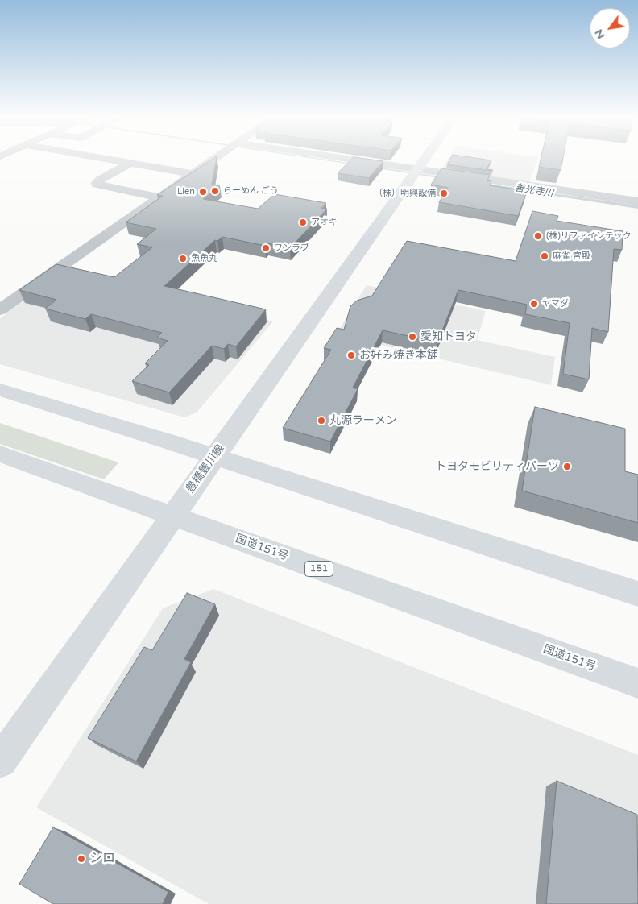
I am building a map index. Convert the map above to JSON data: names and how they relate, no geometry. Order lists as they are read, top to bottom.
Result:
{
  "streets": {
    "main road": ["豊橋豊川線", "国道151号", "151"]
  },
  "crossings": [
    ["豊橋豊川線", "国道151号"]
  ],
  "water": ["善光寺川"],
  "places": [
    "らーめん ごう",
    "Lien",
    "（株）明興設備",
    "アオキ",
    "(株)リファインテック",
    "ワンラブ",
    "麻雀 宮殿",
    "魚魚丸",
    "ヤマダ",
    "愛知トヨタ",
    "お好み焼き本舗",
    "丸源ラーメン",
    "トヨタモビリティパーツ",
    "シロ"
  ],
  "north": "bottom left"
}
